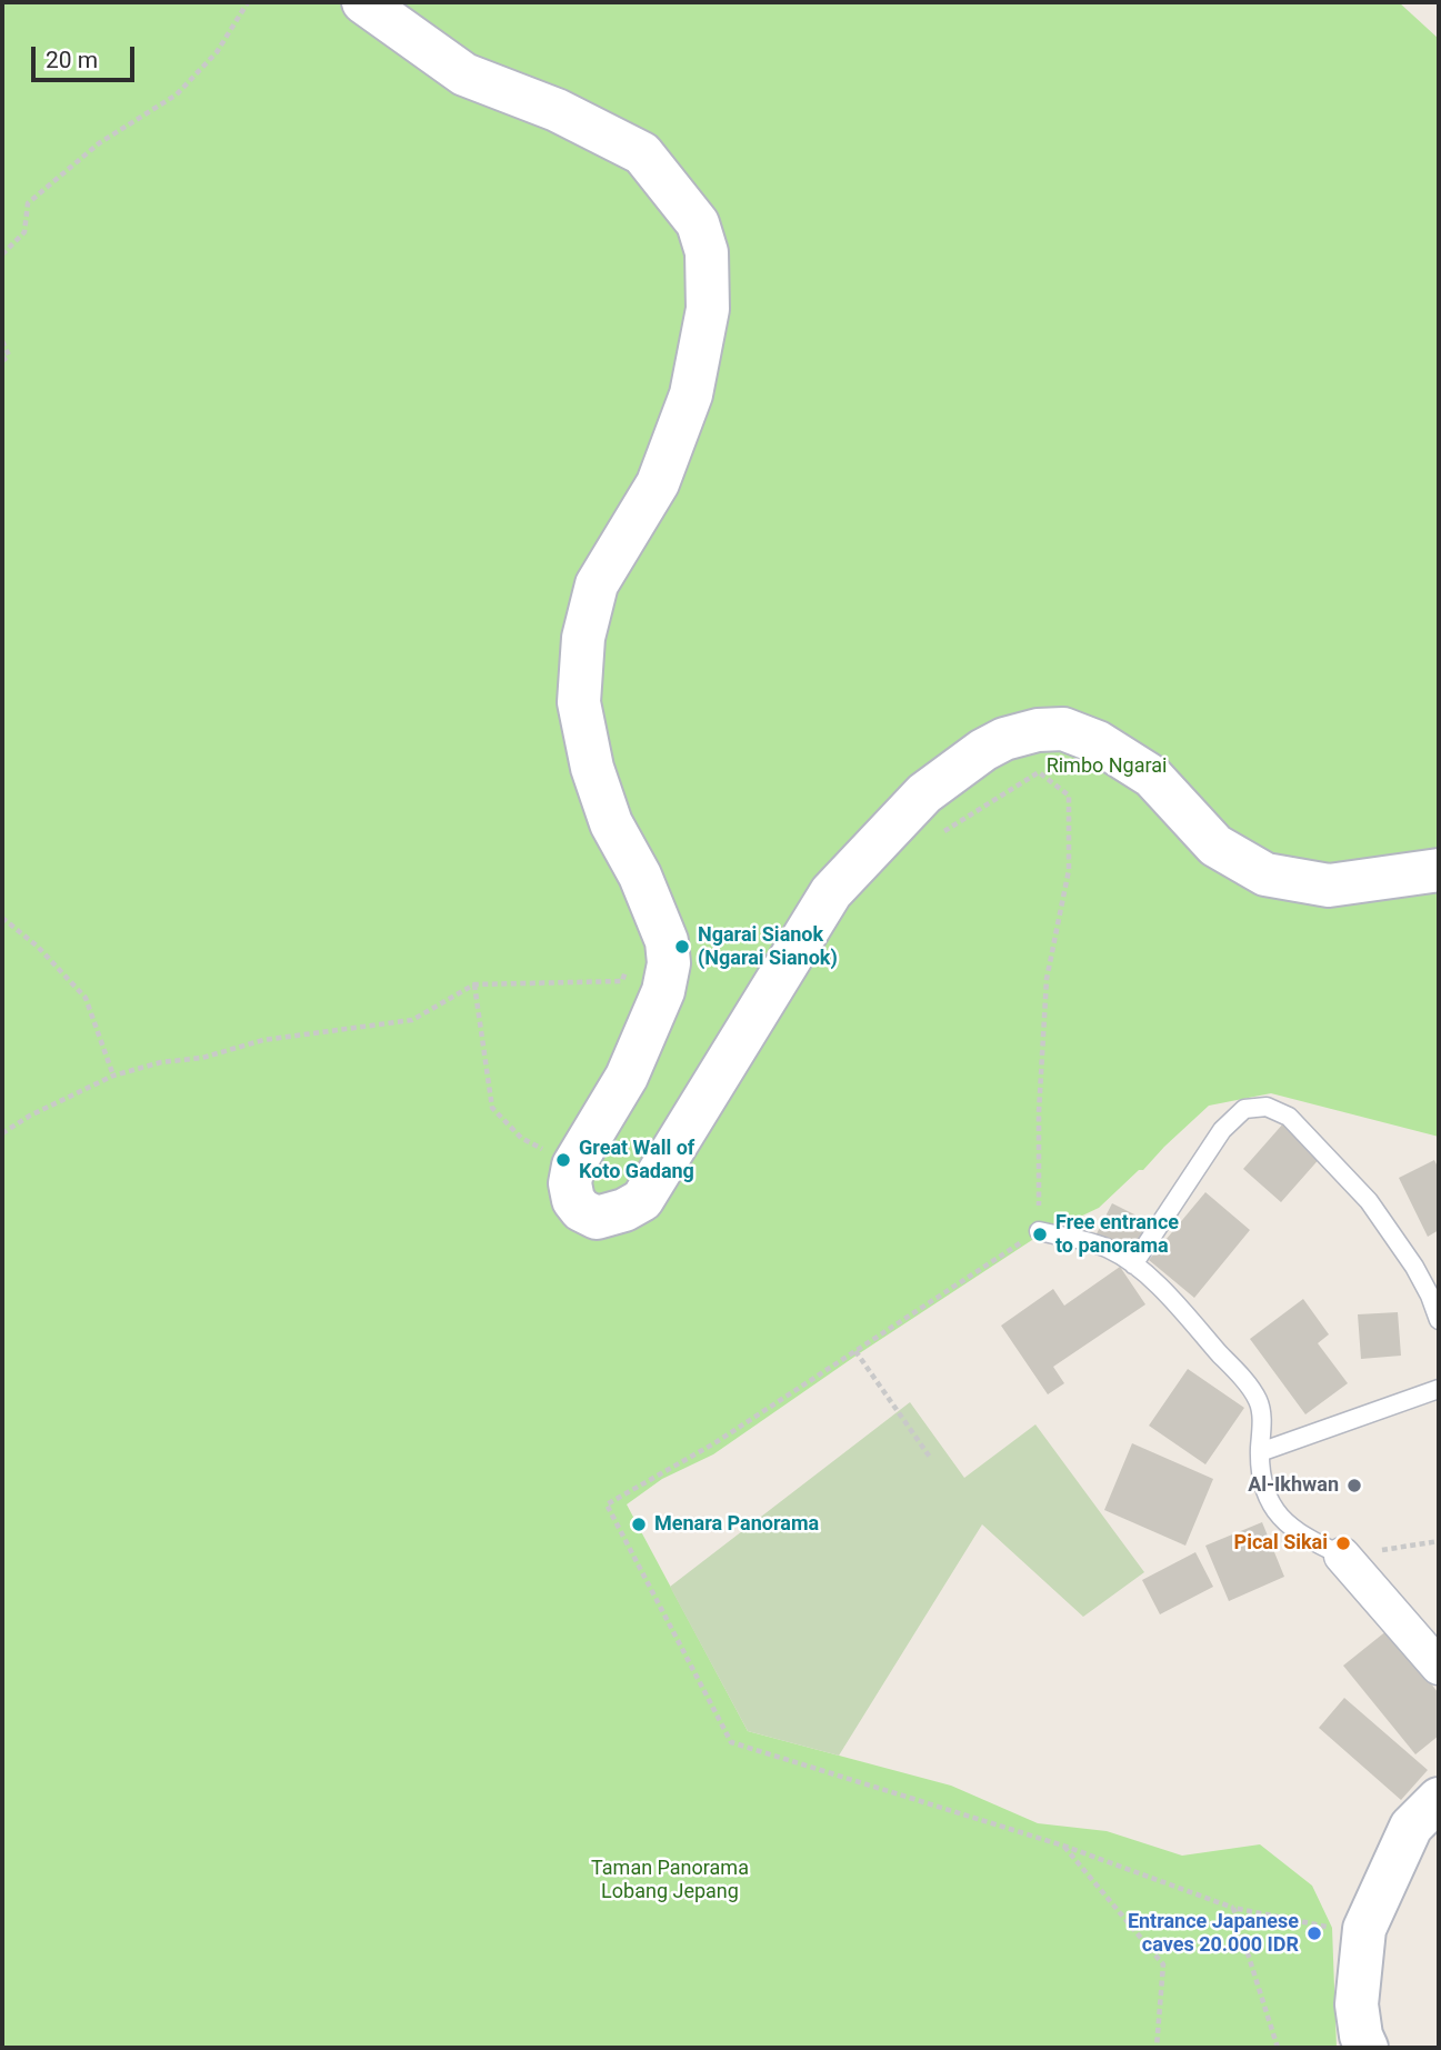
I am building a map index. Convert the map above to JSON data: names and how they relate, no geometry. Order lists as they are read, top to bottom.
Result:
{
  "parks": ["Rimbo Ngarai", "Taman Panorama Lobang Jepang"],
  "places": [
    "Ngarai Sianok (Ngarai Sianok)",
    "Great Wall of Koto Gadang",
    "Free entrance to panorama",
    "Al-Ikhwan",
    "Menara Panorama",
    "Pical Sikai",
    "Entrance Japanese caves 20.000 IDR"
  ],
  "scale_bar": "20 m"
}
